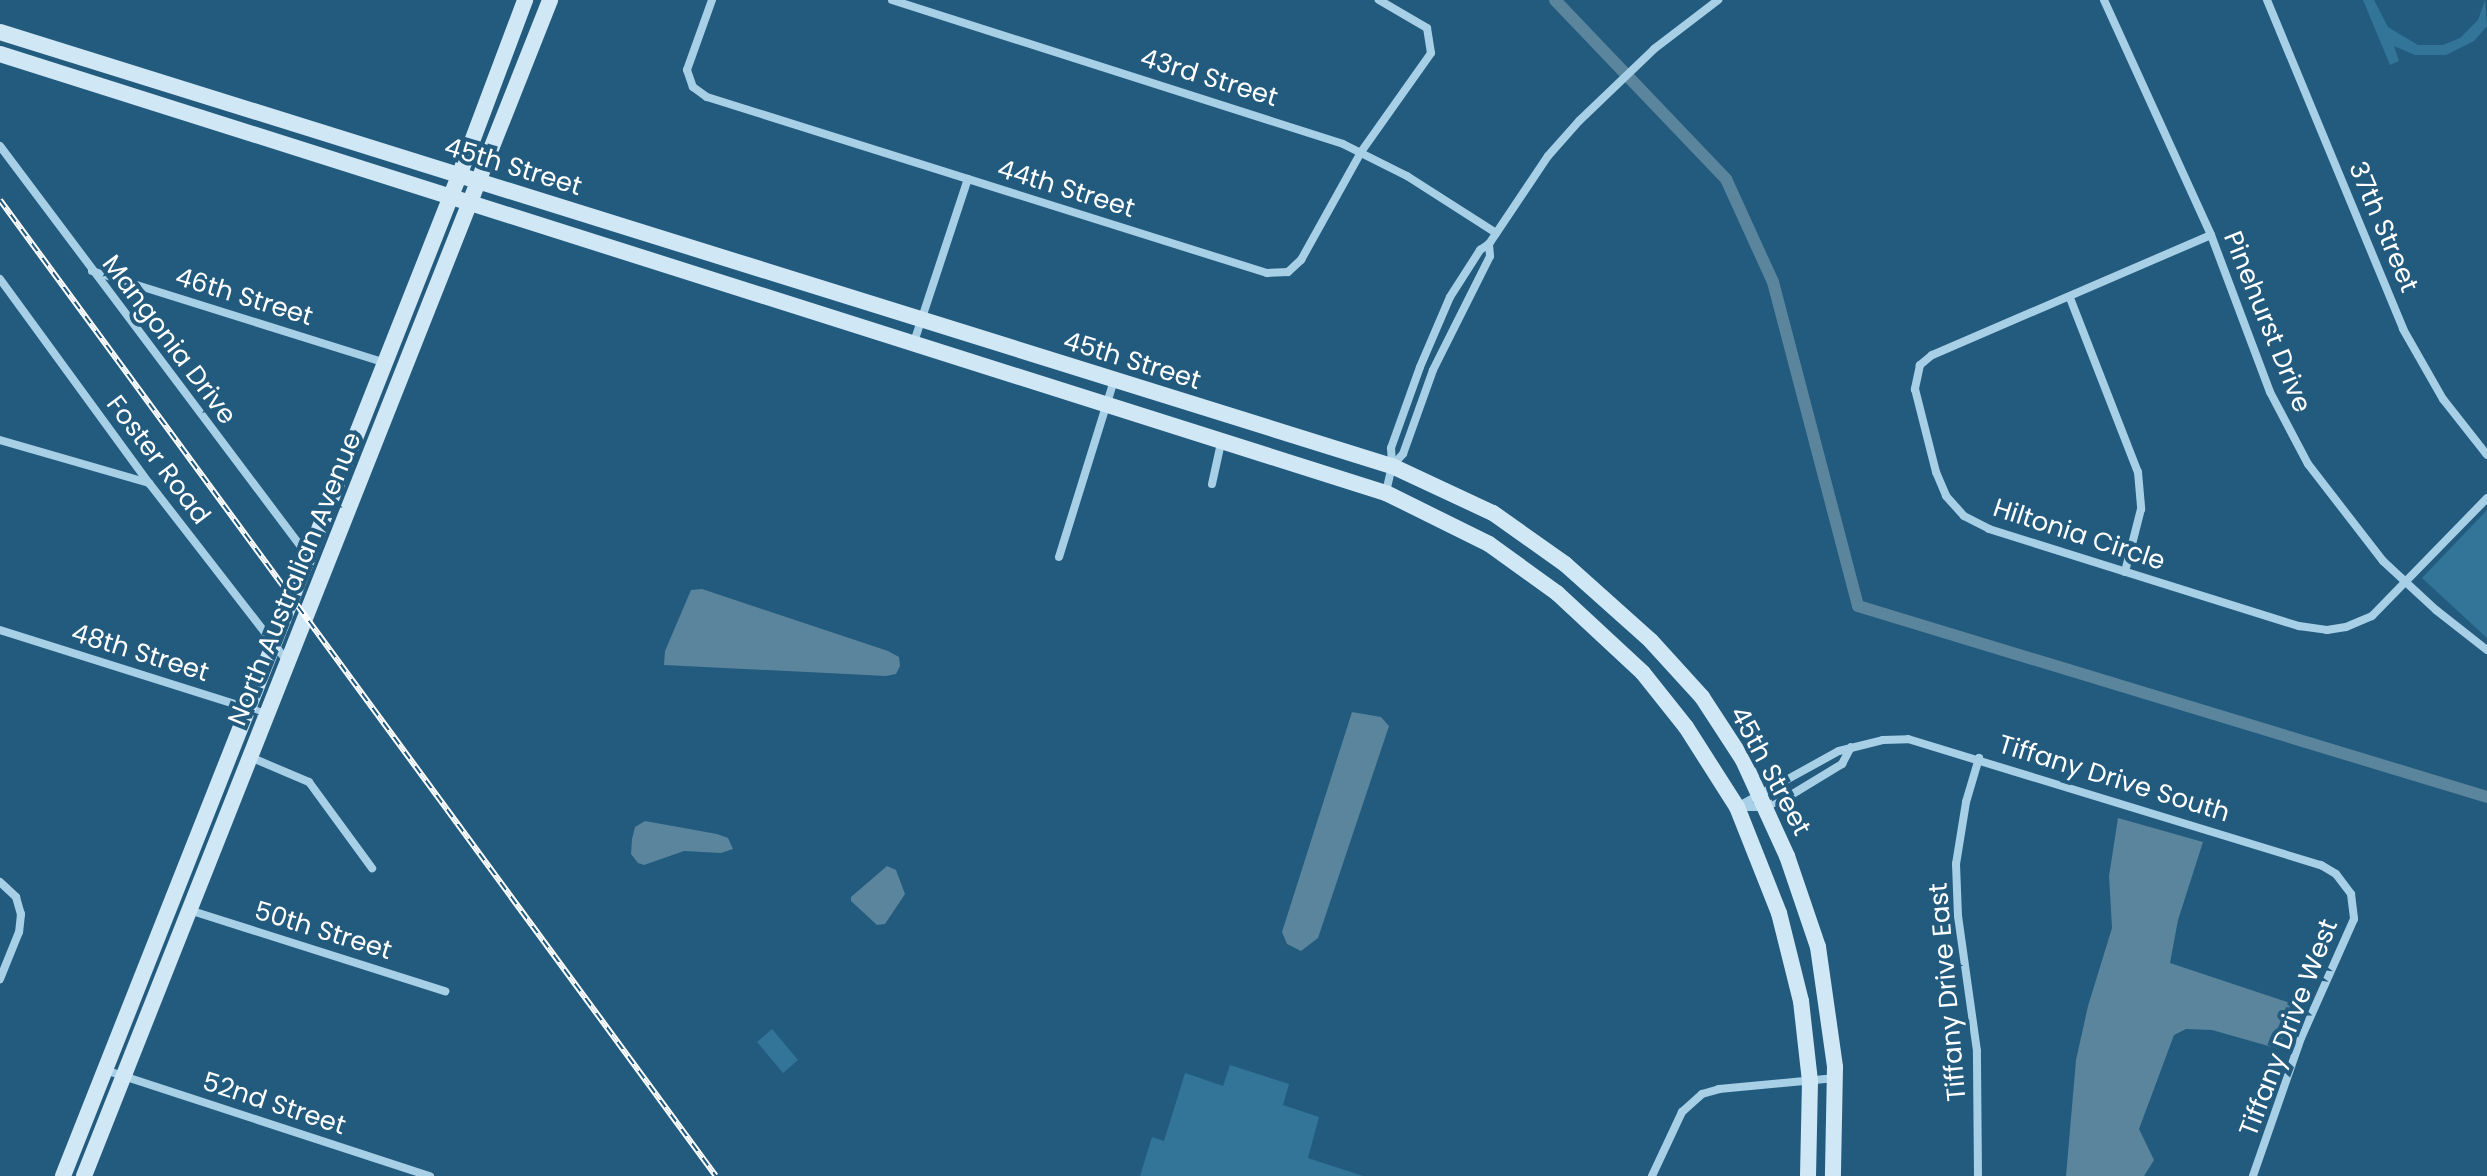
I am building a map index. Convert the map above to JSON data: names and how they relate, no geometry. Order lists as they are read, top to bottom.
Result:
{
  "streets": {
    "main road": ["45th Street", "North Australian Avenue"],
    "street": [
      "43rd Street",
      "44th Street",
      "37th Street",
      "46th Street",
      "Pinehurst Drive",
      "Mangonia Drive",
      "Foster Road",
      "Hiltonia Circle",
      "48th Street",
      "Tiffany Drive South",
      "50th Street",
      "Tiffany Drive East",
      "Tiffany Drive West",
      "52nd Street"
    ]
  },
  "crossings": [
    ["43rd Street", "44th Street"],
    ["45th Street", "North Australian Avenue"],
    ["45th Street", "Tiffany Drive South"],
    ["46th Street", "Mangonia Drive"],
    ["46th Street", "North Australian Avenue"],
    ["Pinehurst Drive", "Hiltonia Circle"],
    ["Mangonia Drive", "North Australian Avenue"],
    ["Foster Road", "North Australian Avenue"],
    ["North Australian Avenue", "48th Street"],
    ["North Australian Avenue", "50th Street"],
    ["North Australian Avenue", "52nd Street"],
    ["Tiffany Drive South", "Tiffany Drive East"],
    ["Tiffany Drive South", "Tiffany Drive West"]
  ]
}
